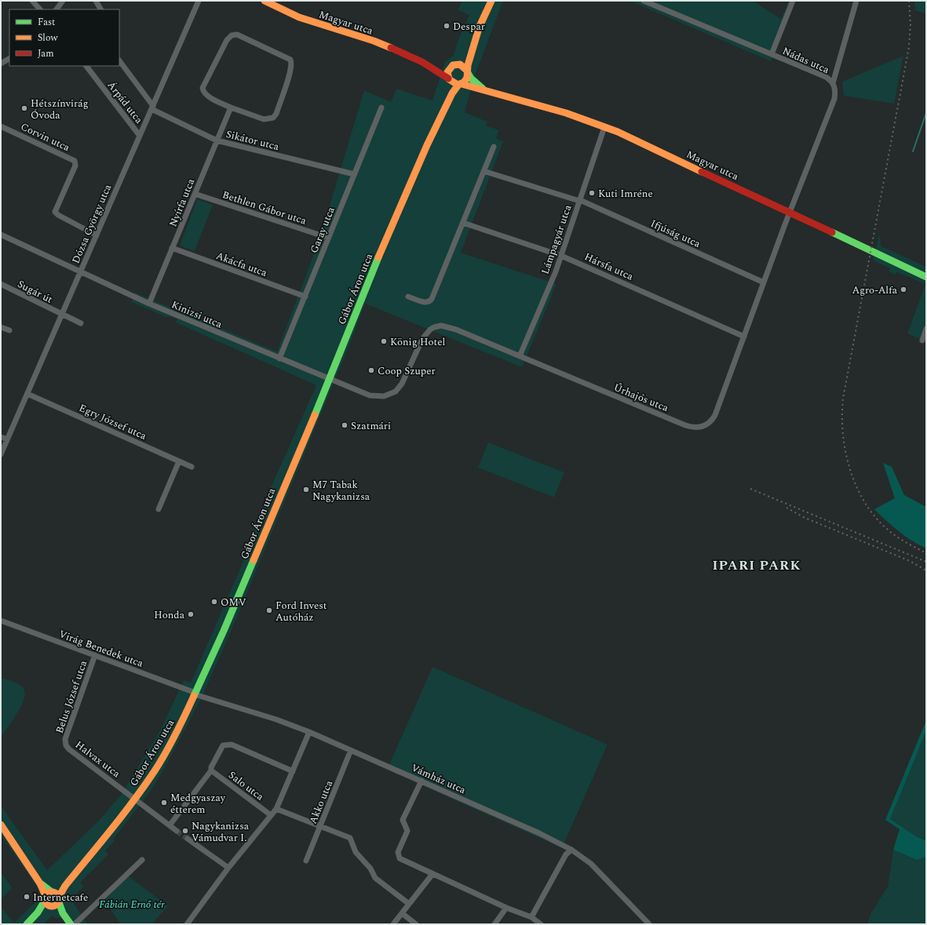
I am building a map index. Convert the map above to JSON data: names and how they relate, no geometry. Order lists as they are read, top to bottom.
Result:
{
  "streets": {
    "main road": ["Magyar utca", "Gábor Áron utca"],
    "street": [
      "Nádas utca",
      "Árpád utca",
      "Corvin utca",
      "Sikátor utca",
      "Nyírfa utca",
      "Bethlen Gábor utca",
      "Dózsa György utca",
      "Garay utca",
      "Ifjúság utca",
      "Lámpagyár utca",
      "Akácfa utca",
      "Hársfa utca",
      "Sugár út",
      "Kinizsi utca",
      "Űrhajós utca",
      "Egry József utca",
      "Virág Benedek utca",
      "Belus József utca",
      "Halvax utca",
      "Vámház utca",
      "Salo utca",
      "Akko utca"
    ]
  },
  "crossings": [
    ["Magyar utca", "Nádas utca"],
    ["Magyar utca", "Lámpagyár utca"],
    ["Magyar utca", "Gábor Áron utca"],
    ["Magyar utca", "Űrhajós utca"],
    ["Nádas utca", "Űrhajós utca"],
    ["Árpád utca", "Dózsa György utca"],
    ["Corvin utca", "Dózsa György utca"],
    ["Sikátor utca", "Nyírfa utca"],
    ["Sikátor utca", "Dózsa György utca"],
    ["Sikátor utca", "Garay utca"],
    ["Nyírfa utca", "Bethlen Gábor utca"],
    ["Nyírfa utca", "Akácfa utca"],
    ["Nyírfa utca", "Kinizsi utca"],
    ["Bethlen Gábor utca", "Garay utca"],
    ["Dózsa György utca", "Sugár út"],
    ["Dózsa György utca", "Kinizsi utca"],
    ["Dózsa György utca", "Egry József utca"],
    ["Garay utca", "Akácfa utca"],
    ["Garay utca", "Kinizsi utca"],
    ["Ifjúság utca", "Lámpagyár utca"],
    ["Ifjúság utca", "Űrhajós utca"],
    ["Lámpagyár utca", "Hársfa utca"],
    ["Lámpagyár utca", "Űrhajós utca"],
    ["Hársfa utca", "Űrhajós utca"],
    ["Gábor Áron utca", "Kinizsi utca"],
    ["Gábor Áron utca", "Virág Benedek utca"],
    ["Gábor Áron utca", "Halvax utca"],
    ["Gábor Áron utca", "Vámház utca"],
    ["Kinizsi utca", "Űrhajós utca"],
    ["Virág Benedek utca", "Belus József utca"],
    ["Virág Benedek utca", "Vámház utca"],
    ["Belus József utca", "Halvax utca"],
    ["Vámház utca", "Akko utca"]
  ],
  "districts": ["IPARI PARK"],
  "parks": ["Fábián Ernő tér"],
  "places": [
    "Despar",
    "Hétszínvirág Óvoda",
    "Kuti Imréne",
    "Agro-Alfa",
    "König Hotel",
    "Coop Szuper",
    "Szatmári",
    "M7 Tabak Nagykanizsa",
    "OMV",
    "Ford Invest Autóház",
    "Honda",
    "Medgyaszay étterem",
    "Nagykanizsa Vámudvar I.",
    "Internetcafe"
  ],
  "legend": ["Fast", "Slow", "Jam"]
}
